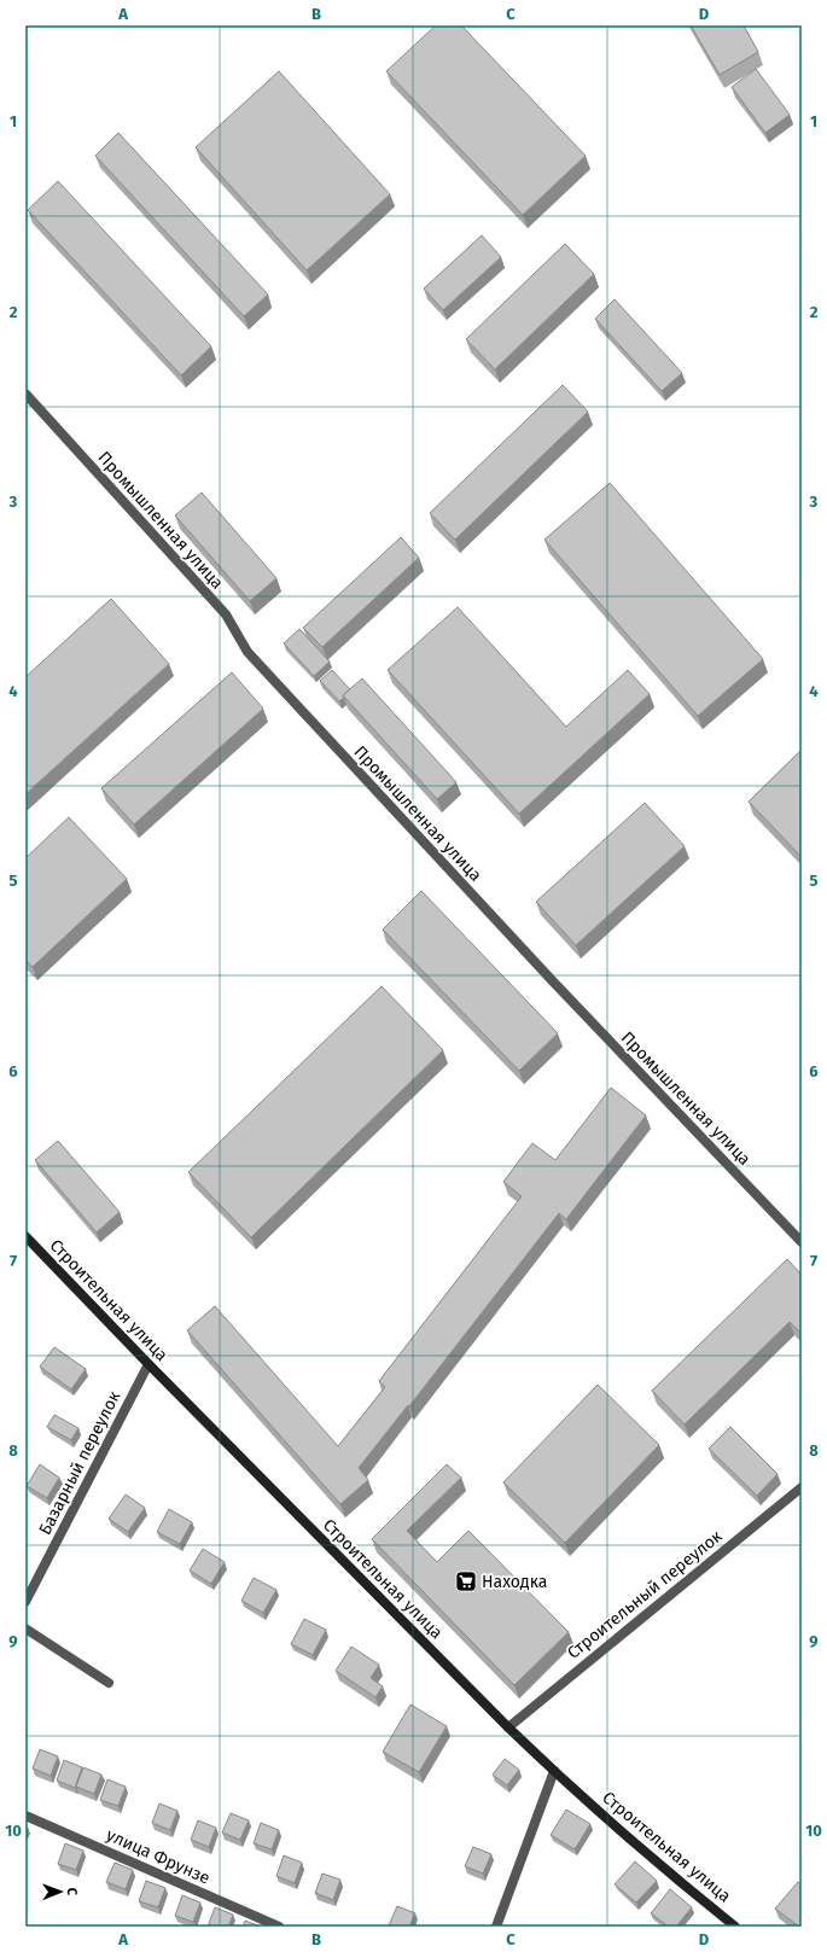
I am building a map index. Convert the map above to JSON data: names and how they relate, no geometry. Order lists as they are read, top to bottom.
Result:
{
  "streets": {
    "main road": ["Строительная улица"],
    "street": [
      "Промышленная улица",
      "Базарный переулок",
      "Строительный переулок",
      "улица Фрунзе"
    ]
  },
  "crossings": [
    ["Строительная улица", "Базарный переулок"],
    ["Строительная улица", "Строительный переулок"]
  ],
  "places": {
    "supermarket": ["Находка"]
  },
  "north": "right",
  "grid": {
    "columns": [
      "A",
      "B",
      "C",
      "D"
    ],
    "rows": [
      "1",
      "2",
      "3",
      "4",
      "5",
      "6",
      "7",
      "8",
      "9",
      "10"
    ]
  }
}
